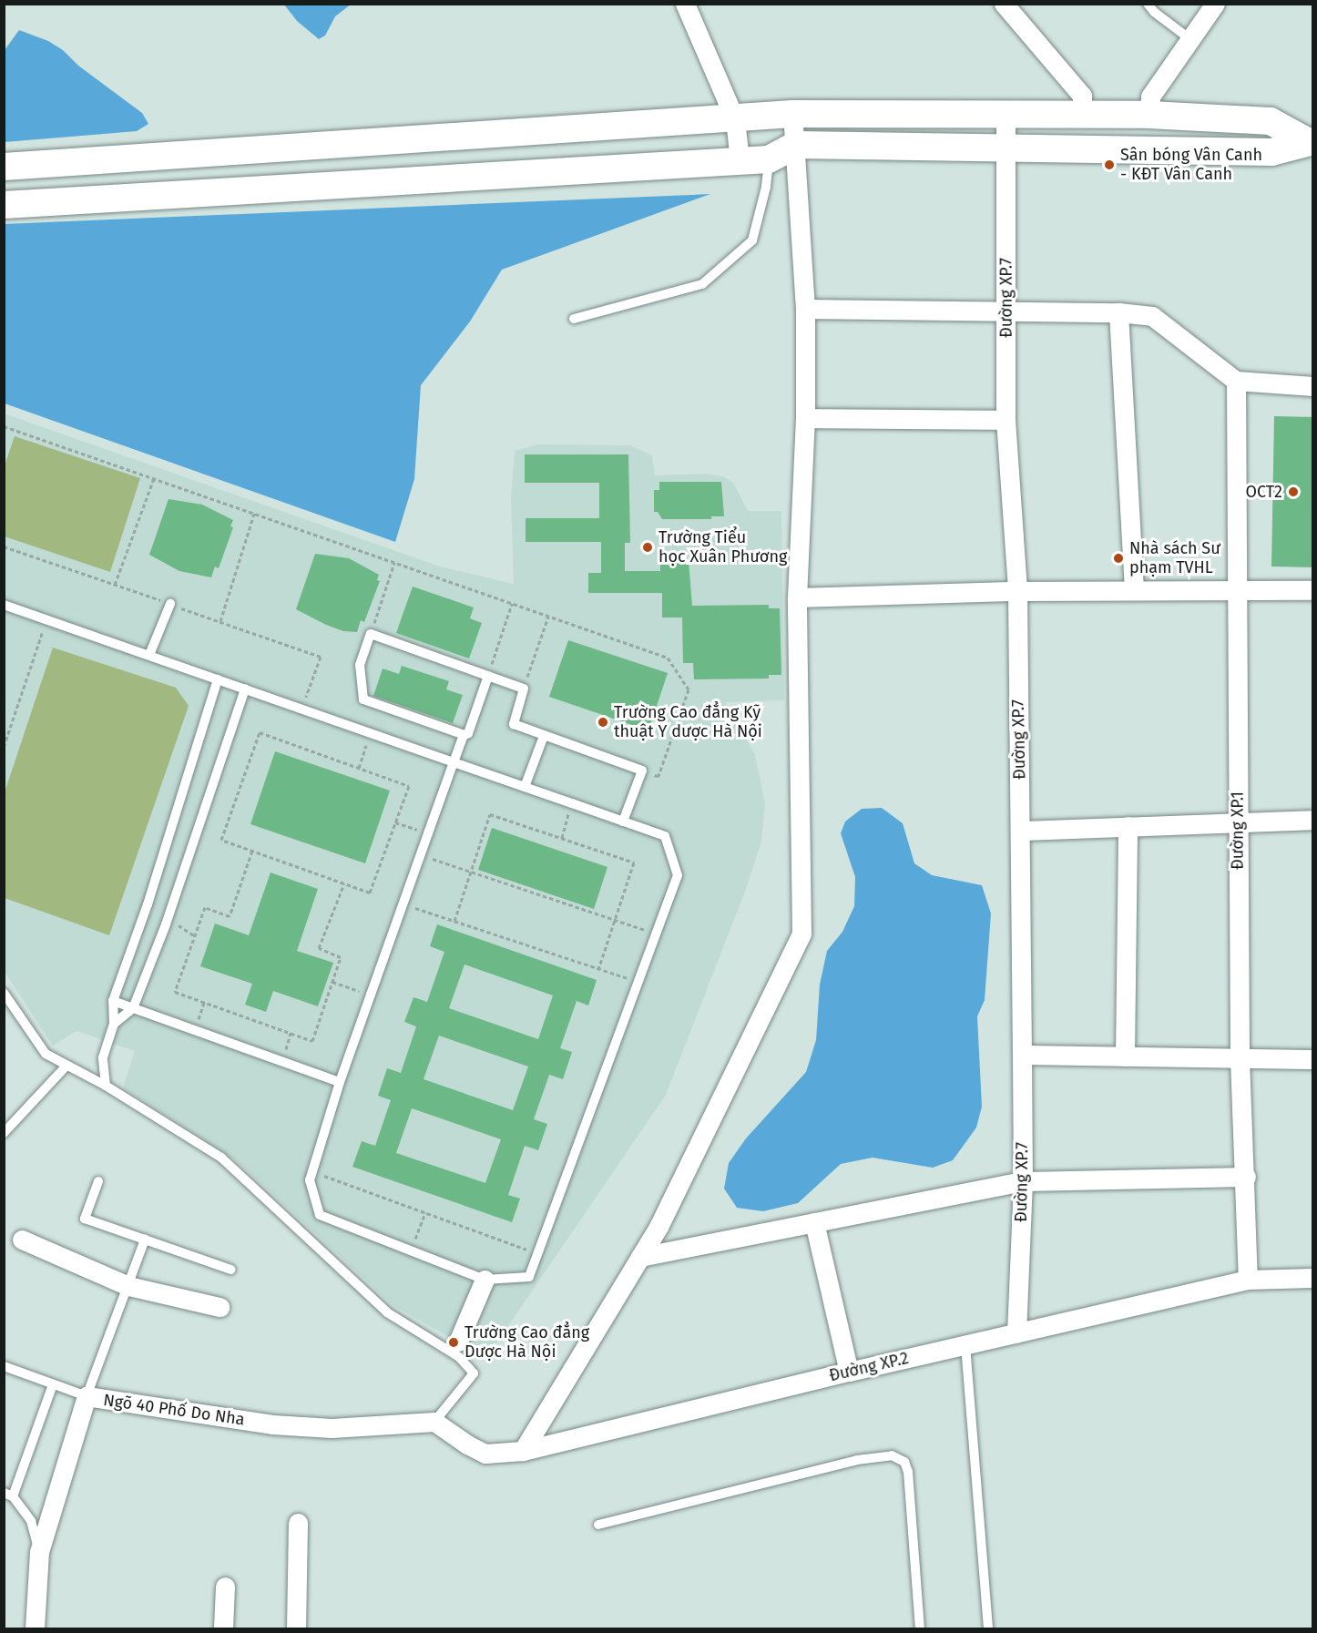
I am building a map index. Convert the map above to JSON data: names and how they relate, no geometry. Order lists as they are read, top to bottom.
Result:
{
  "streets": {
    "street": [
      "Đường XP.7",
      "Đường XP.1",
      "Đường XP.2",
      "Ngõ 40 Phố Do Nha"
    ]
  },
  "crossings": [
    ["Đường XP.7", "Đường XP.2"],
    ["Đường XP.1", "Đường XP.2"],
    ["Đường XP.2", "Ngõ 40 Phố Do Nha"]
  ],
  "places": [
    "Sân bóng Vân Canh - KĐT Vân Canh",
    "OCT2",
    "Trường Tiểu học Xuân Phương",
    "Nhà sách Sư phạm TVHL",
    "Trường Cao đẳng Kỹ thuật Y dược Hà Nội",
    "Trường Cao đẳng Dược Hà Nội"
  ]
}
